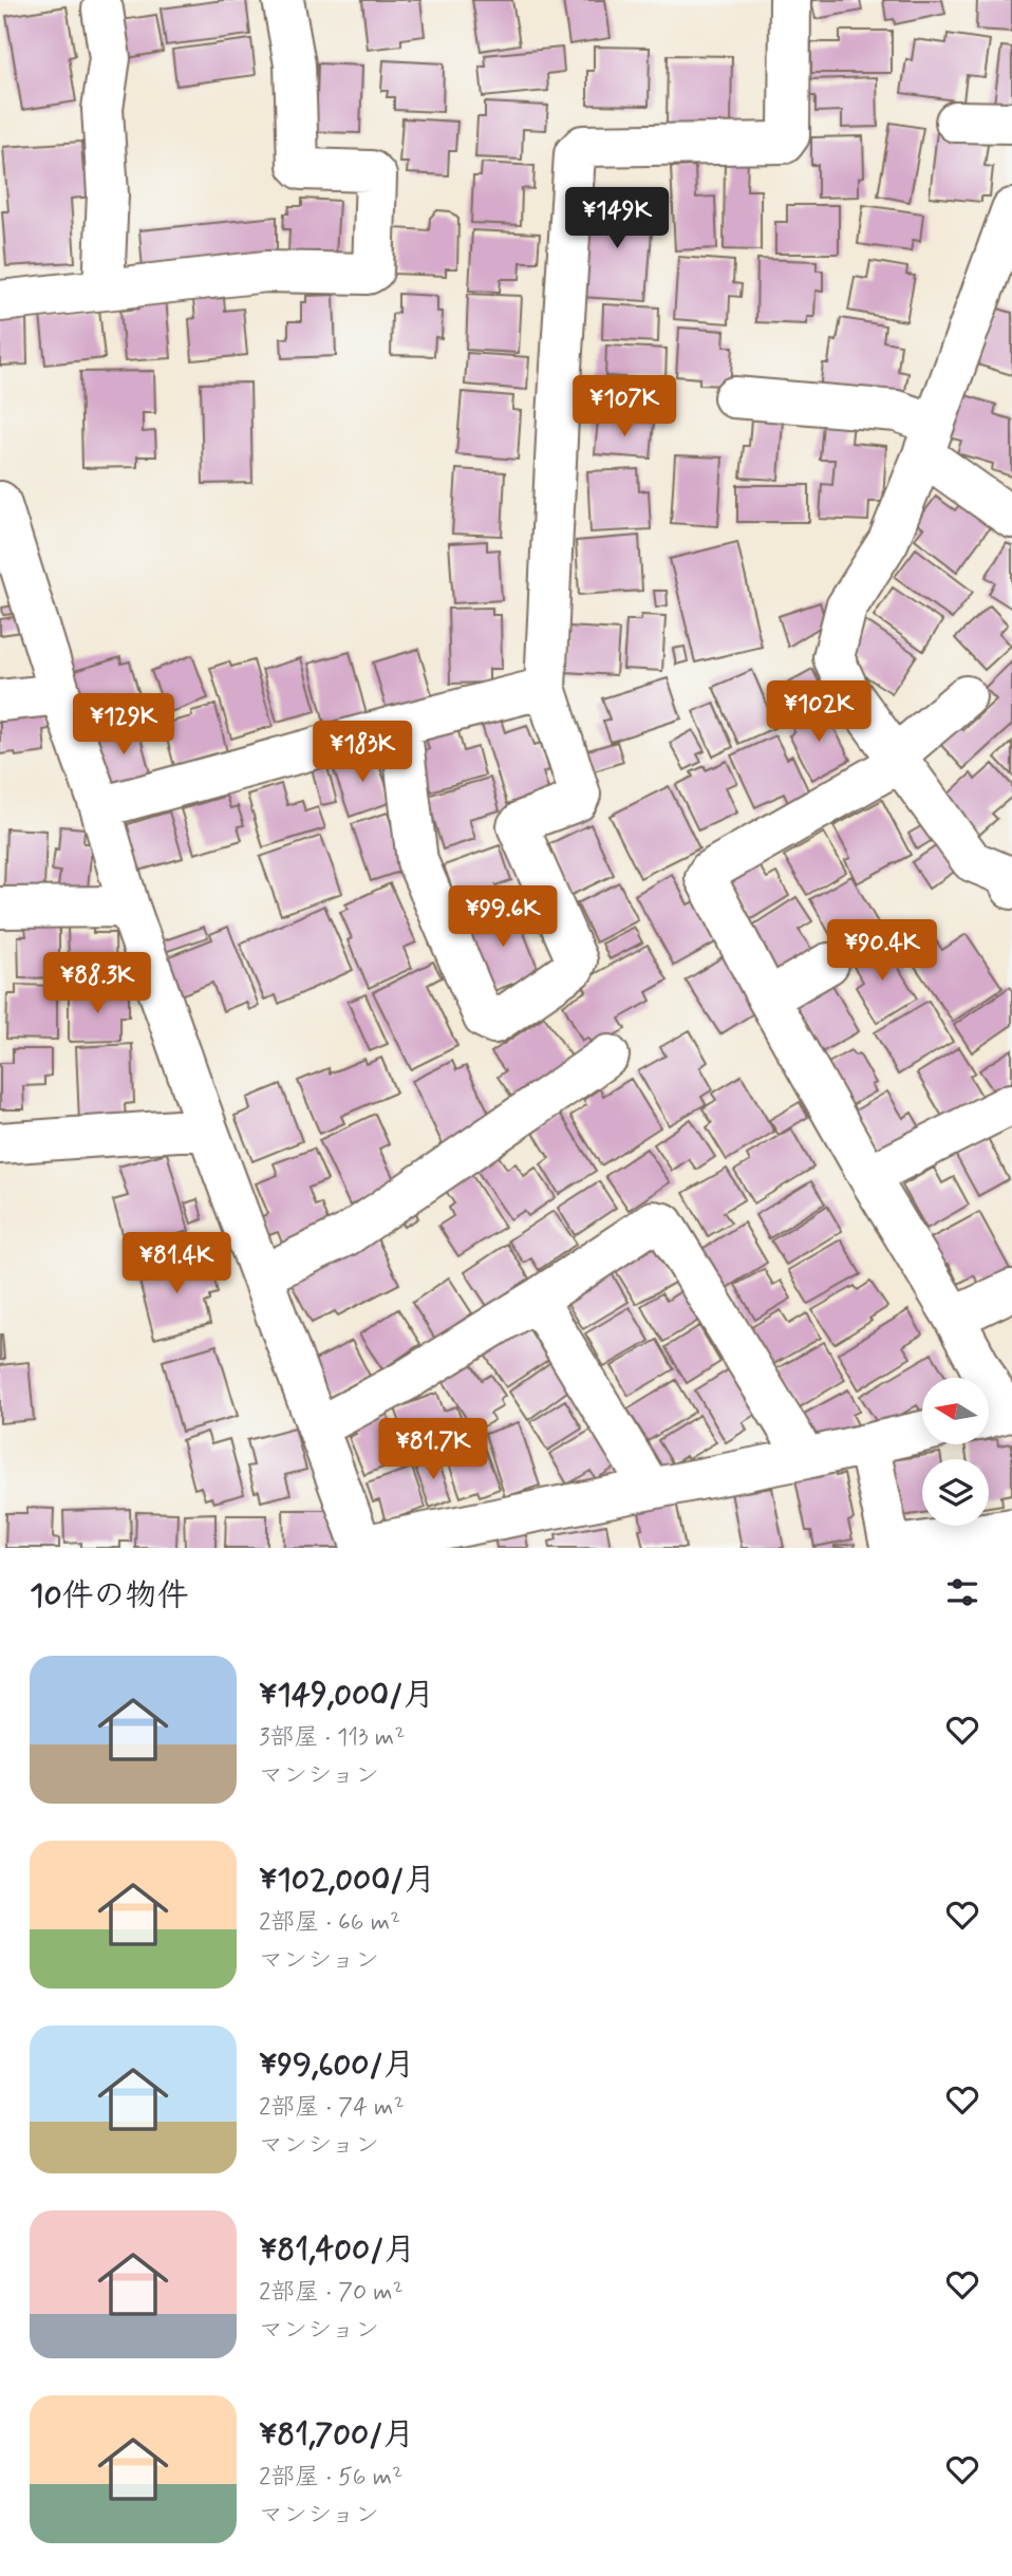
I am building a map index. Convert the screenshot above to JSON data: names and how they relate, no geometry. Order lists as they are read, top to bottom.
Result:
{
  "north": "left",
  "page": {
    "price": [
      "¥149K",
      "¥107K",
      "¥102K",
      "¥129K",
      "¥183K",
      "¥99.6K",
      "¥90.4K",
      "¥88.3K",
      "¥81.4K",
      "¥81.7K"
    ],
    "heading": "10件の物件",
    "list": [
      {
        "name": "¥149,000/月",
        "note": "3部屋 · 113 m² · マンション"
      },
      {
        "name": "¥102,000/月",
        "note": "2部屋 · 66 m² · マンション"
      },
      {
        "name": "¥99,600/月",
        "note": "2部屋 · 74 m² · マンション"
      },
      {
        "name": "¥81,400/月",
        "note": "2部屋 · 70 m² · マンション"
      },
      {
        "name": "¥81,700/月",
        "note": "2部屋 · 56 m² · マンション"
      }
    ]
  }
}
